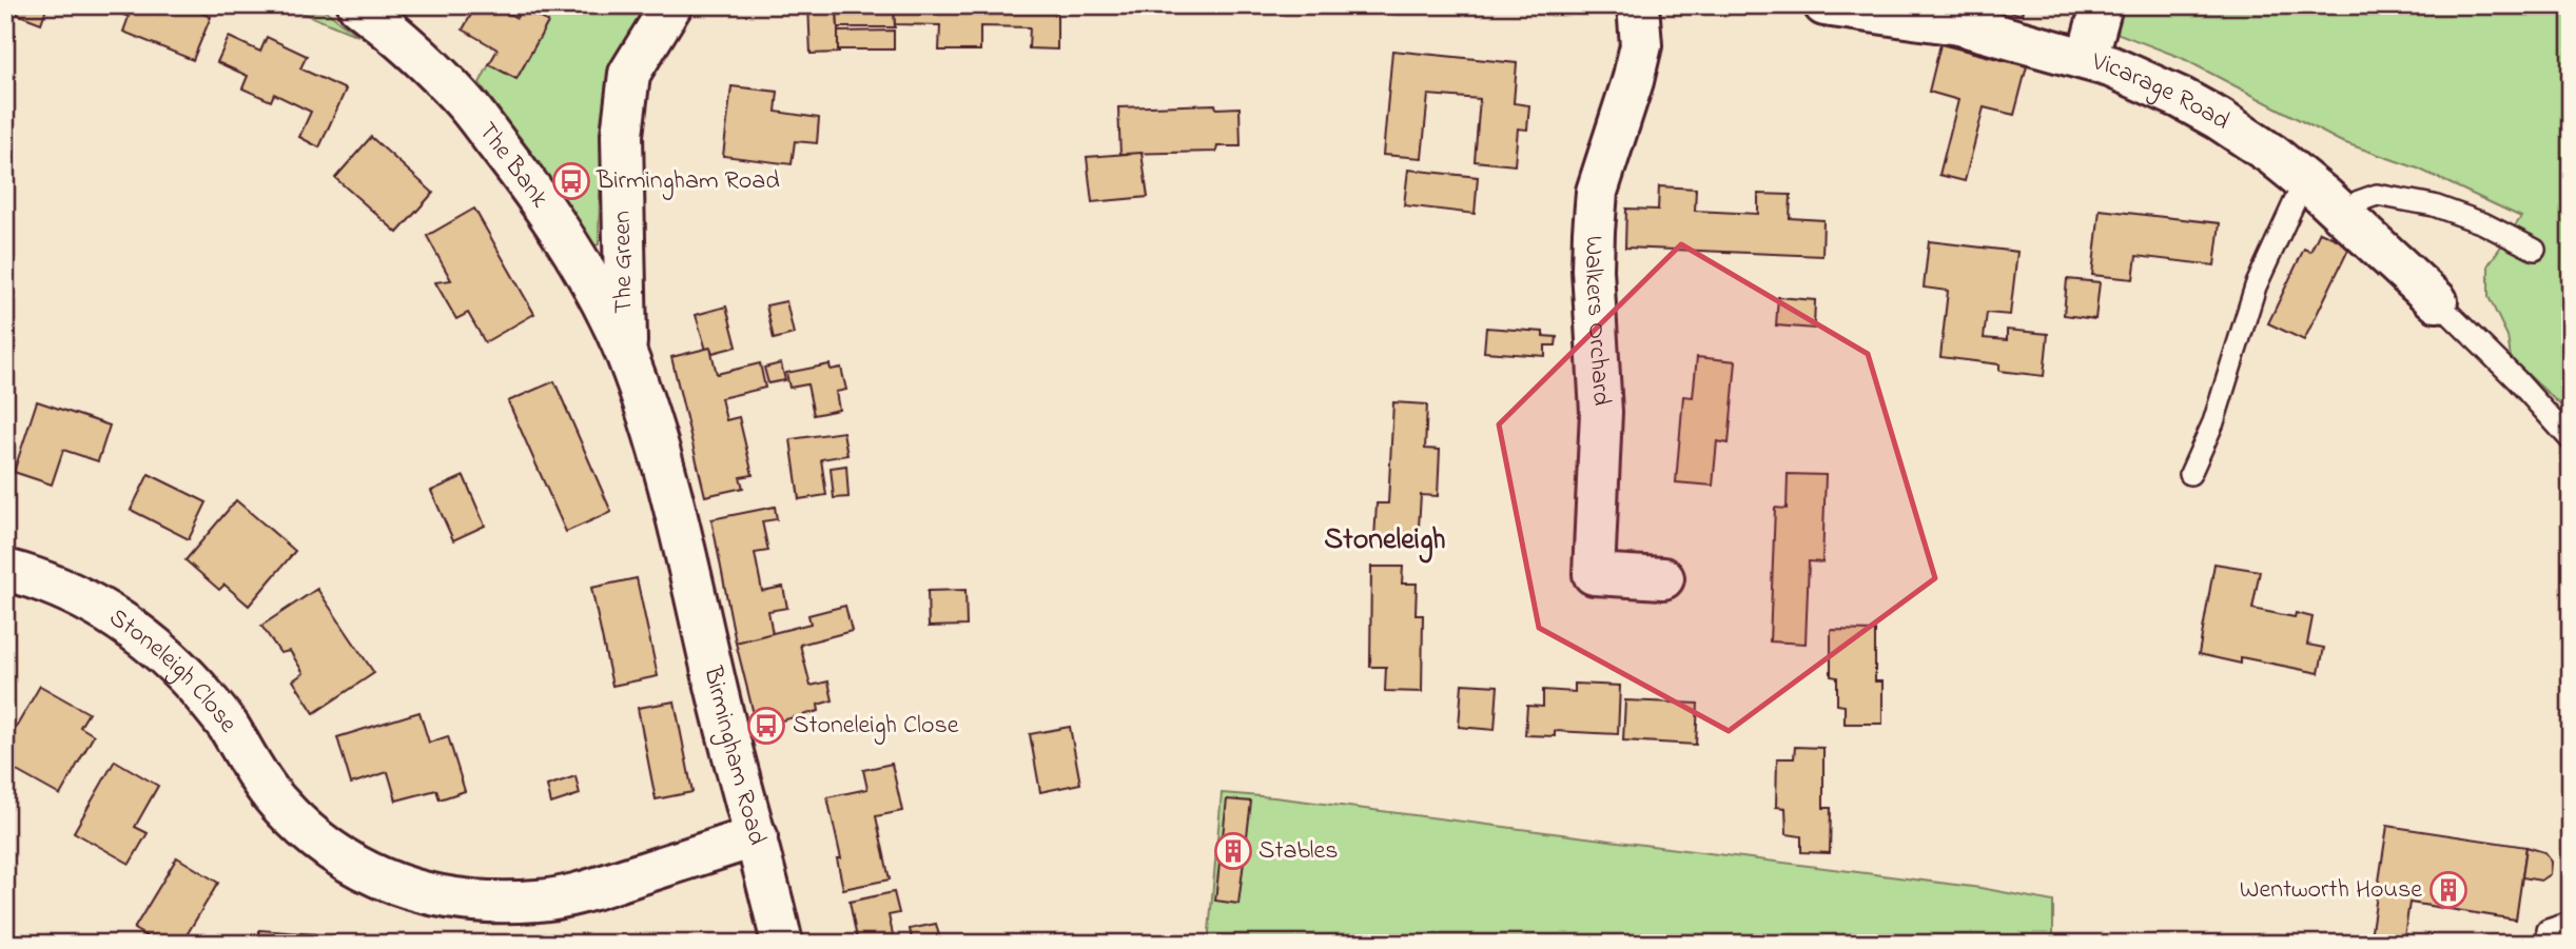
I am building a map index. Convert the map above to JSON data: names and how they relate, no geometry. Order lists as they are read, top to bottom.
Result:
{
  "streets": {
    "street": [
      "Vicarage Road",
      "The Bank",
      "The Green",
      "Walkers Orchard",
      "Stoneleigh Close",
      "Birmingham Road"
    ]
  },
  "crossings": [
    ["The Bank", "The Green"],
    ["The Bank", "Birmingham Road"],
    ["The Green", "Birmingham Road"],
    ["Stoneleigh Close", "Birmingham Road"]
  ],
  "districts": ["Stoneleigh"],
  "places": {
    "bus stop": ["Birmingham Road", "Stoneleigh Close"],
    "building": ["Stables", "Wentworth House"]
  }
}
